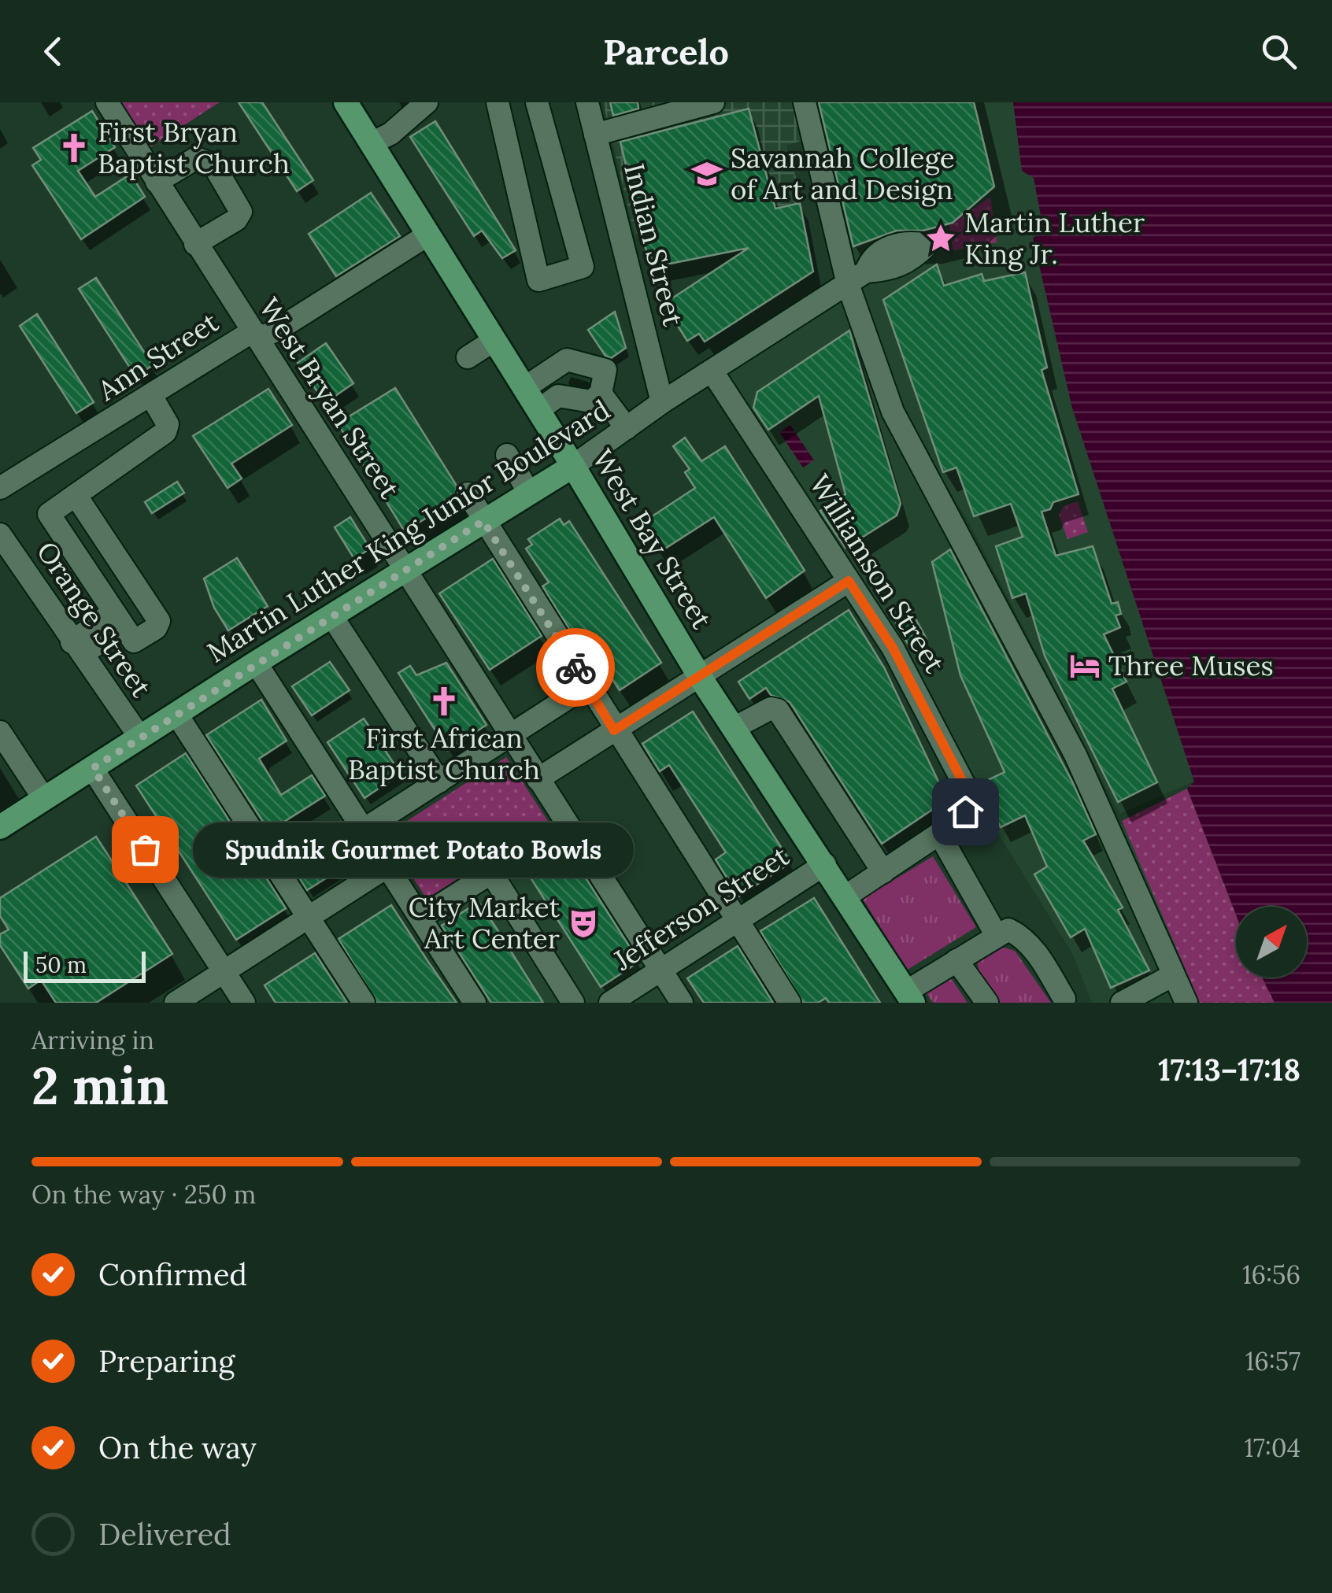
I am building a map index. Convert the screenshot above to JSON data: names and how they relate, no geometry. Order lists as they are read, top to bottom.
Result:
{
  "streets": {
    "main road": ["Martin Luther King Junior Boulevard", "West Bay Street"],
    "street": [
      "Indian Street",
      "Ann Street",
      "West Bryan Street",
      "Williamson Street",
      "Orange Street",
      "Jefferson Street"
    ]
  },
  "crossings": [
    ["Indian Street", "Martin Luther King Junior Boulevard"],
    ["Ann Street", "West Bryan Street"],
    ["Ann Street", "West Bay Street"],
    ["West Bryan Street", "Martin Luther King Junior Boulevard"],
    ["West Bryan Street", "Jefferson Street"],
    ["Martin Luther King Junior Boulevard", "West Bay Street"],
    ["Martin Luther King Junior Boulevard", "Williamson Street"],
    ["Martin Luther King Junior Boulevard", "Orange Street"],
    ["West Bay Street", "Williamson Street"],
    ["West Bay Street", "Jefferson Street"]
  ],
  "places": {
    "church": ["First Bryan Baptist Church", "First African Baptist Church"],
    "school or university": ["Savannah College of Art and Design"],
    "place": ["Martin Luther King Jr."],
    "hotel": ["Three Muses"],
    "other": ["Spudnik Gourmet Potato Bowls"],
    "theatre": ["City Market Art Center"]
  },
  "scale_bar": "50 m",
  "north": "top right",
  "page": {
    "header": "Parcelo",
    "bubble": "Spudnik Gourmet Potato Bowls",
    "scale": "50 m",
    "heading": ["2 min", "Arriving in", "17:13–17:18"],
    "bar": "On the way · 250 m",
    "list": [
      ["Confirmed", "16:56"],
      ["Preparing", "16:57"],
      ["On the way", "17:04"],
      "Delivered"
    ]
  }
}
